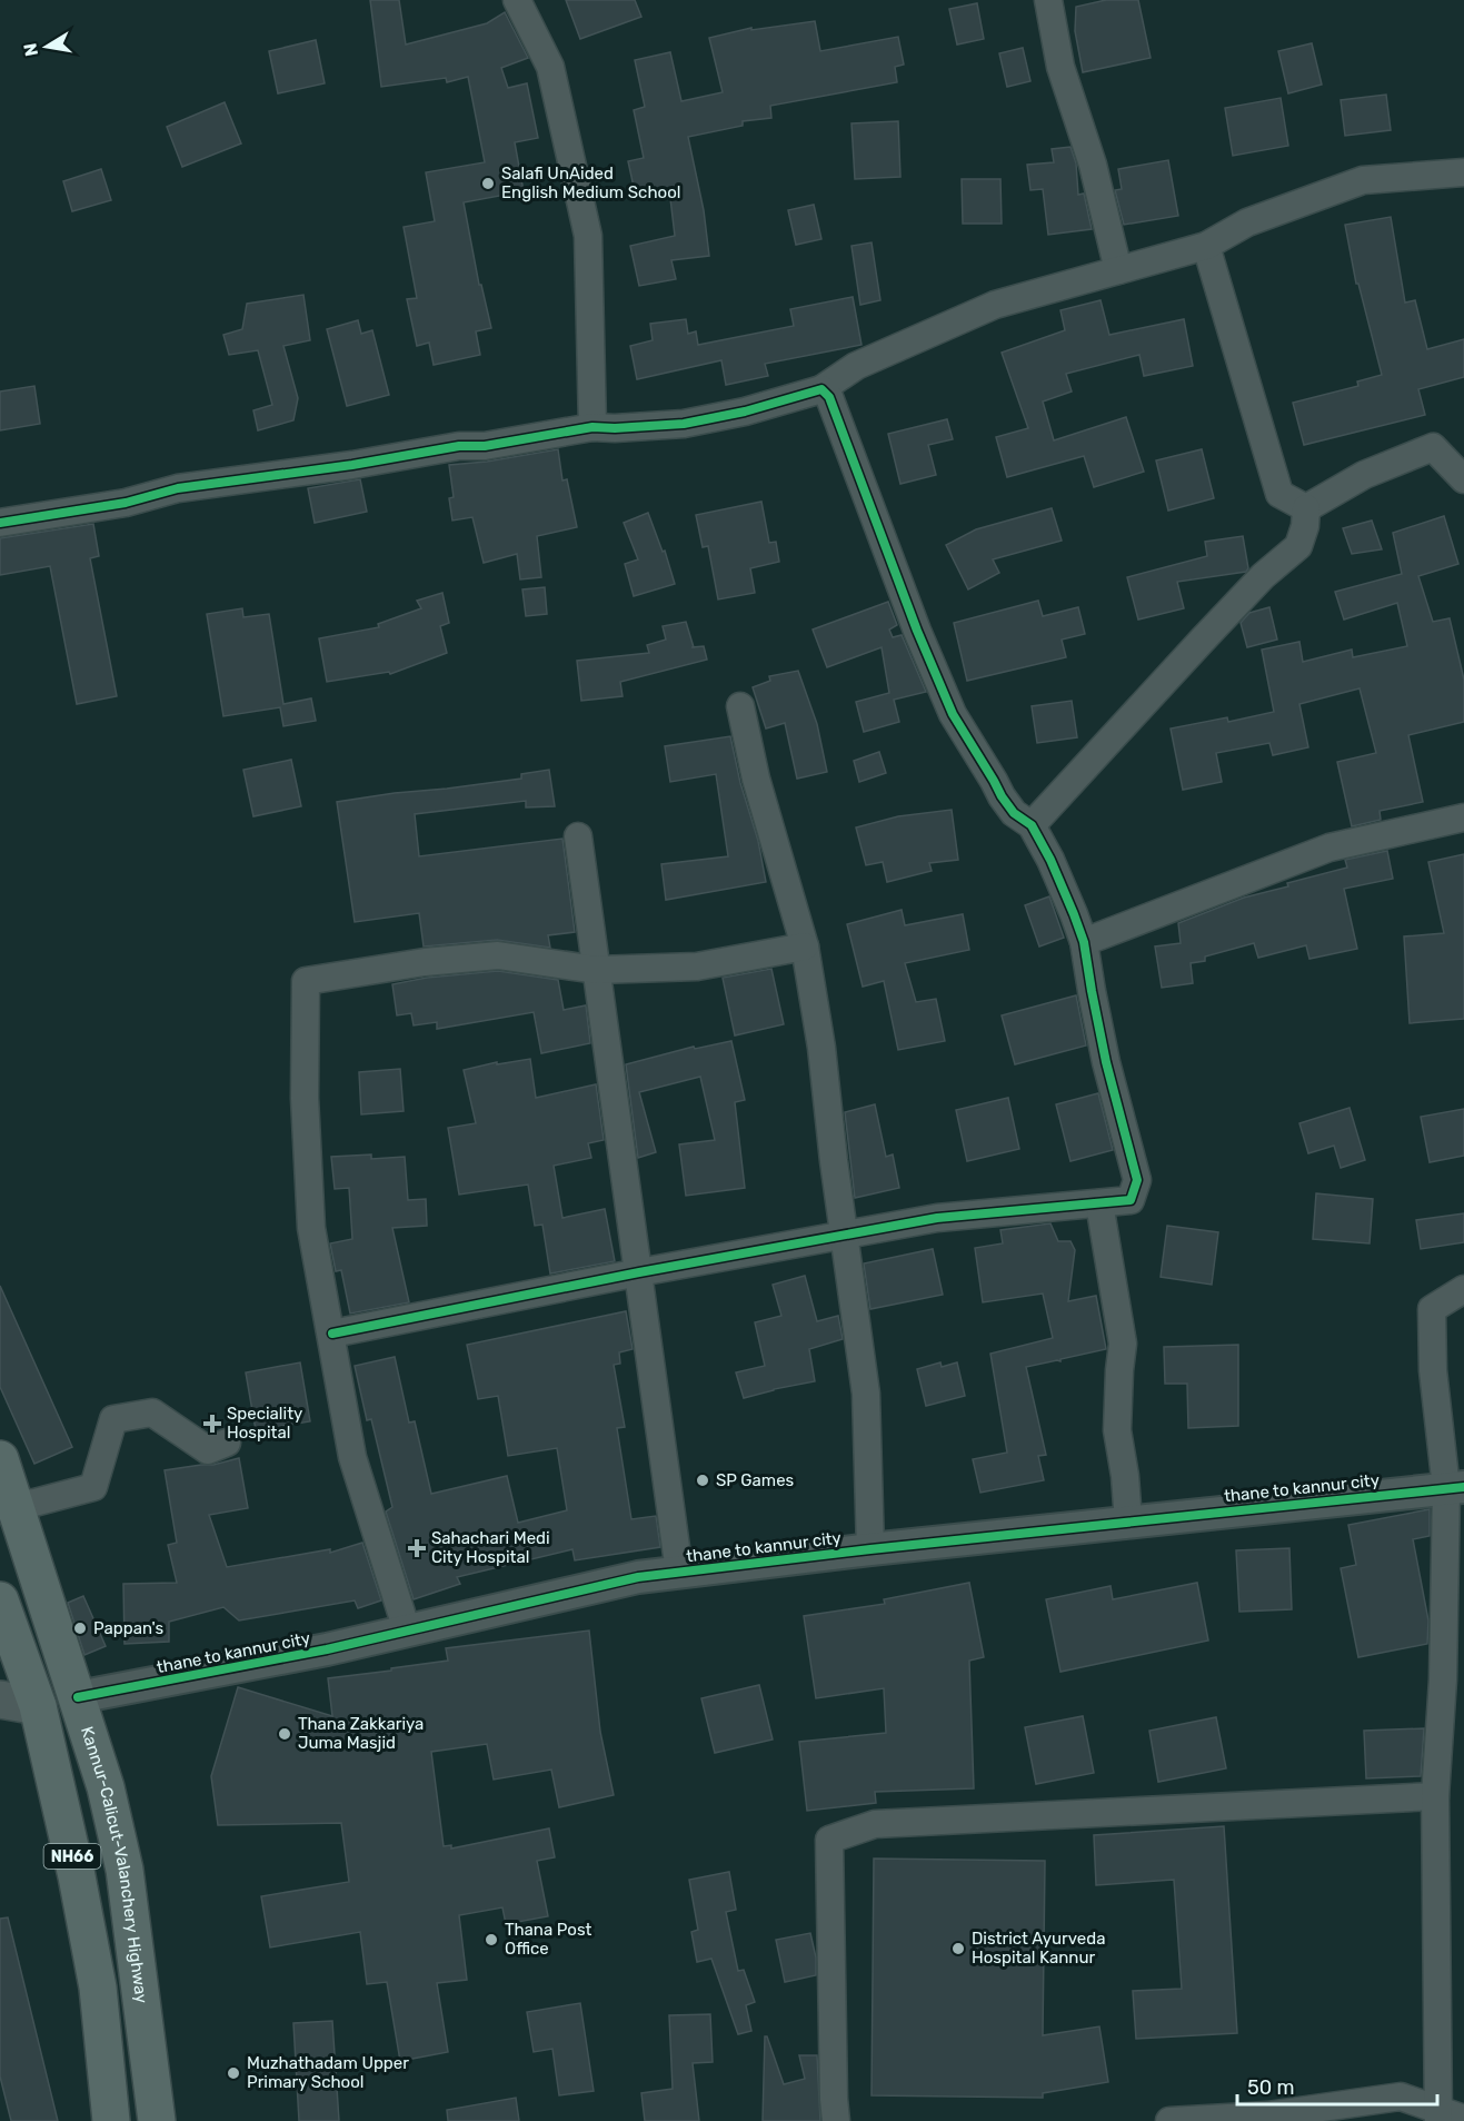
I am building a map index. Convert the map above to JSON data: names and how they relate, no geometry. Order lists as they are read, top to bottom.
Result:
{
  "streets": {
    "highway": ["NH66", "Kannur-Calicut-Valanchery Highway"],
    "street": ["thane to kannur city"]
  },
  "crossings": [
    ["thane to kannur city", "Kannur-Calicut-Valanchery Highway"]
  ],
  "places": {
    "other": [
      "Salafi UnAided English Medium School",
      "SP Games",
      "Pappan's",
      "Thana Zakkariya Juma Masjid",
      "Thana Post Office",
      "District Ayurveda Hospital Kannur",
      "Muzhathadam Upper Primary School"
    ],
    "health": ["Speciality Hospital", "Sahachari Medi City Hospital"]
  },
  "scale_bar": "50 m",
  "north": "left"
}
